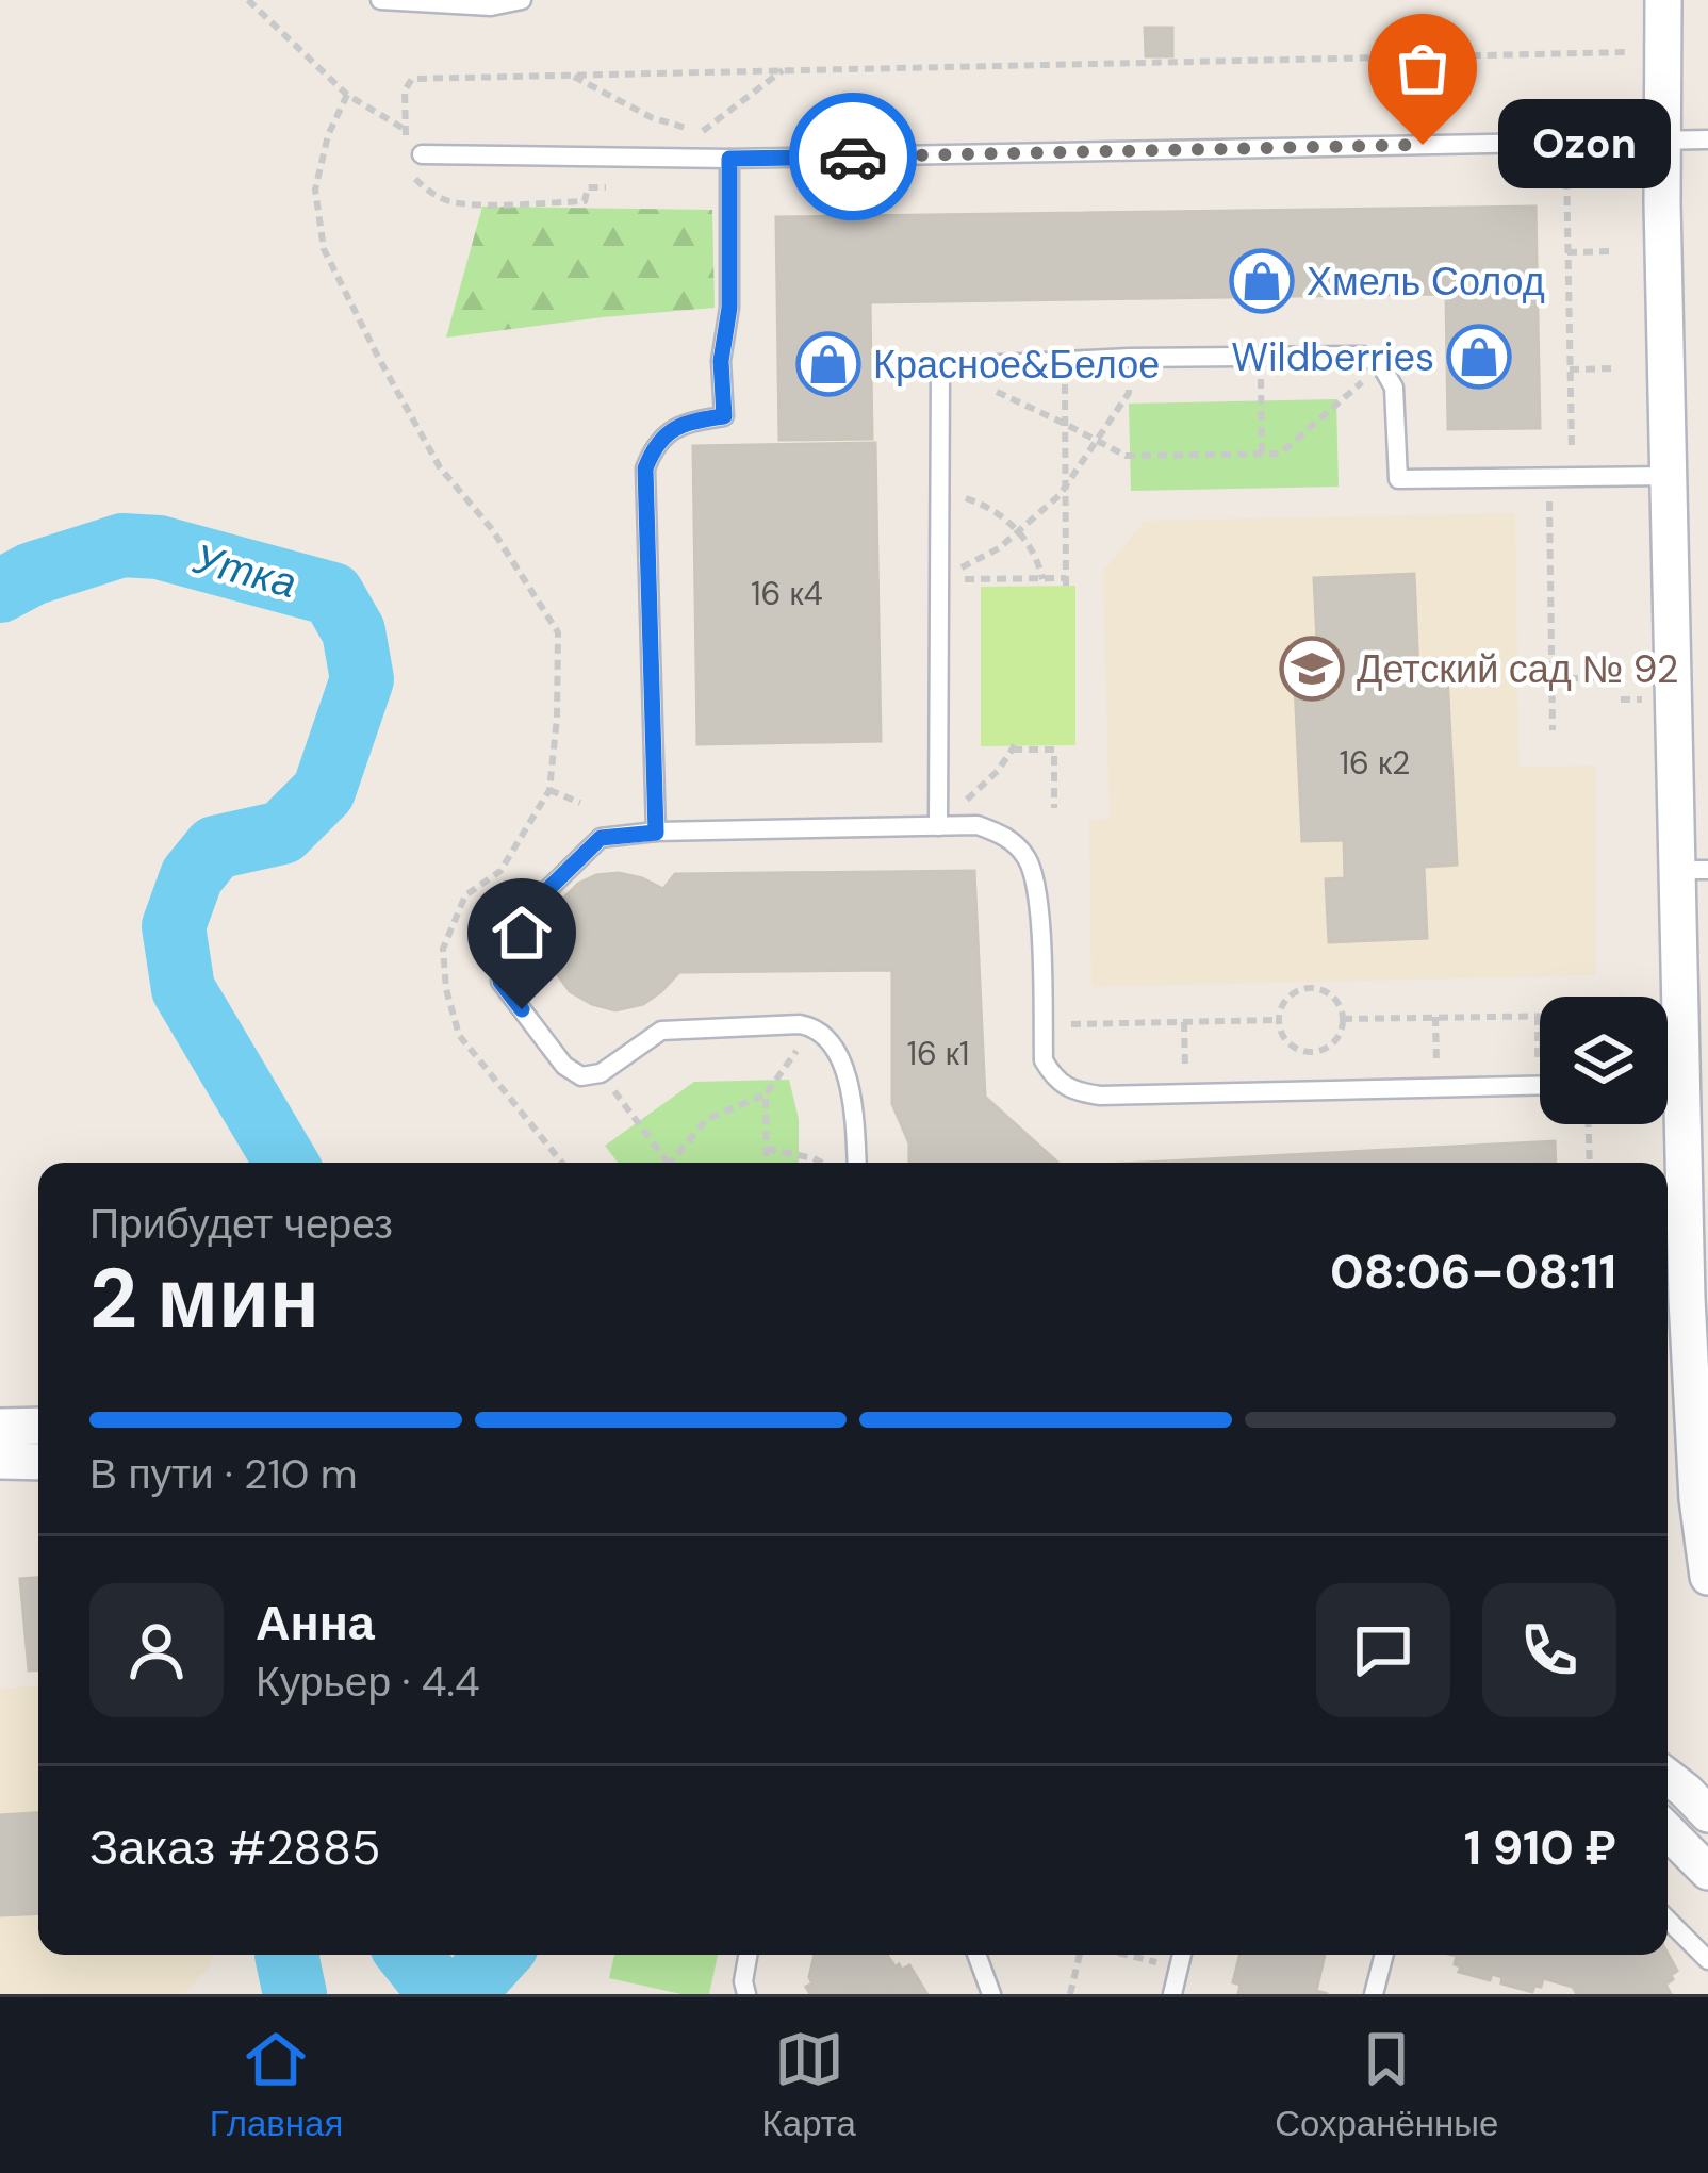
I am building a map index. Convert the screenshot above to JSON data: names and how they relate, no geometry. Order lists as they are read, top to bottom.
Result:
{
  "water": ["Утка"],
  "places": {
    "other": ["Ozon"],
    "shop": ["Хмель Солод", "Wildberries", "Красное&Белое"],
    "school or university": ["Детский сад № 92"]
  },
  "house_numbers": ["16 к4", "16 к2", "16 к1"],
  "page": {
    "bubble": "Ozon",
    "heading": ["2 мин", "Прибудет через", "08:06–08:11"],
    "panel": [
      "Анна",
      "Курьер · 4.4",
      "Заказ #2885",
      "1 910 ₽"
    ],
    "bar": "В пути · 210 m",
    "tabs": ["Главная", "Карта", "Сохранённые"]
  }
}
